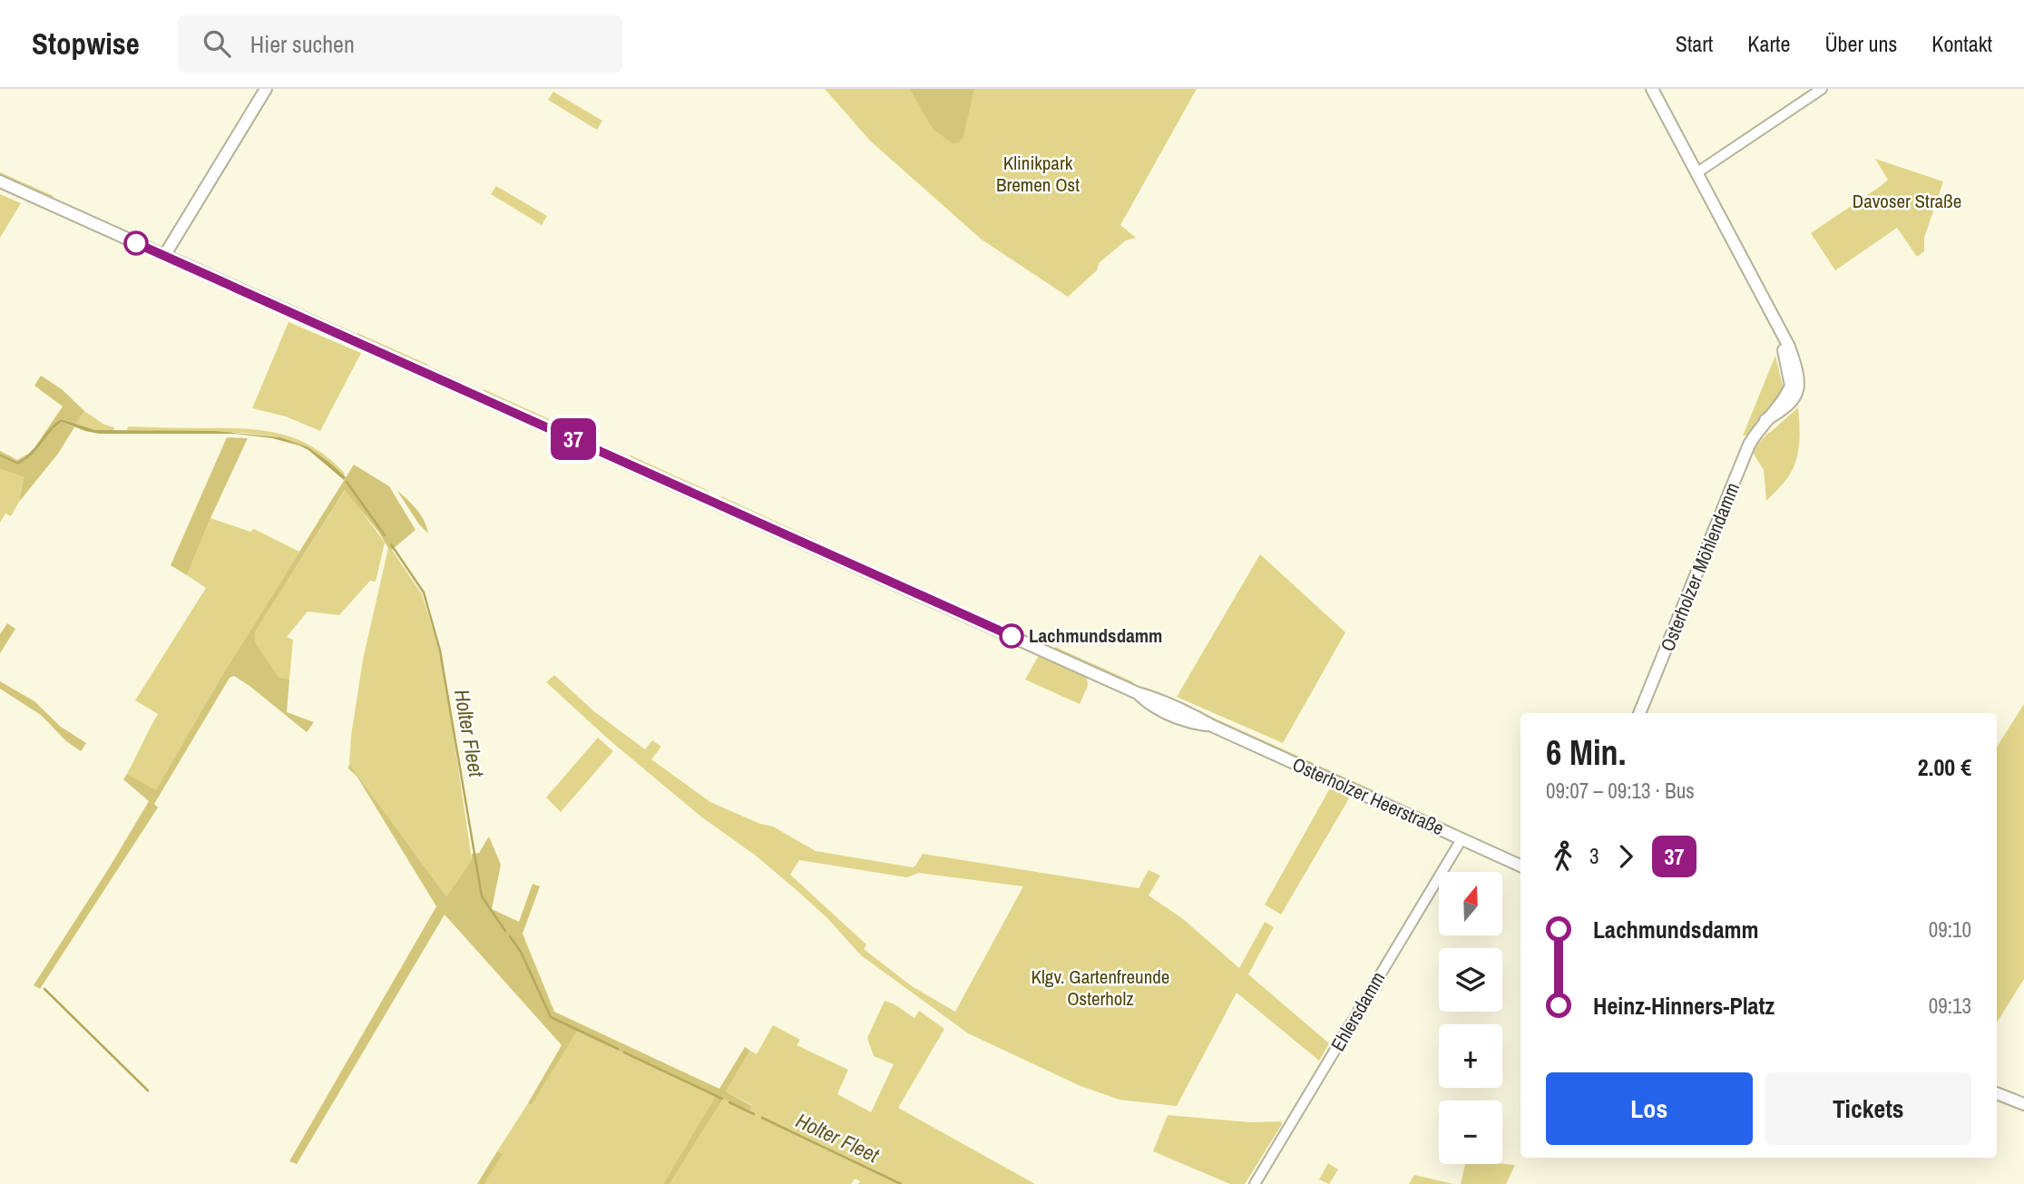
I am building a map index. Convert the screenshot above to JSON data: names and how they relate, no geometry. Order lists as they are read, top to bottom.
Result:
{
  "streets": {
    "main road": ["Osterholzer Möhlendamm", "Osterholzer Heerstraße"],
    "street": ["Ehlersdamm"]
  },
  "crossings": [
    ["Osterholzer Heerstraße", "Ehlersdamm"]
  ],
  "water": ["Holter Fleet"],
  "parks": ["Klinikpark Bremen Ost", "Davoser Straße", "Klgv. Gartenfreunde Osterholz"],
  "places": ["Lachmundsdamm"],
  "lines": ["bus line 37"],
  "north": "top",
  "page": {
    "header": "Stopwise",
    "search": "Hier suchen",
    "nav": [
      "Start",
      "Karte",
      "Über uns",
      "Kontakt"
    ],
    "on_map": "37",
    "heading": ["6 Min.", "09:07 – 09:13 · Bus", "2.00 €"],
    "legs": ["3", "37"],
    "map_buttons": ["+", "−"],
    "list": [
      {
        "name": "Lachmundsdamm",
        "value": "09:10"
      },
      {
        "name": "Heinz-Hinners-Platz",
        "value": "09:13"
      }
    ],
    "buttons": ["Los", "Tickets"]
  }
}
